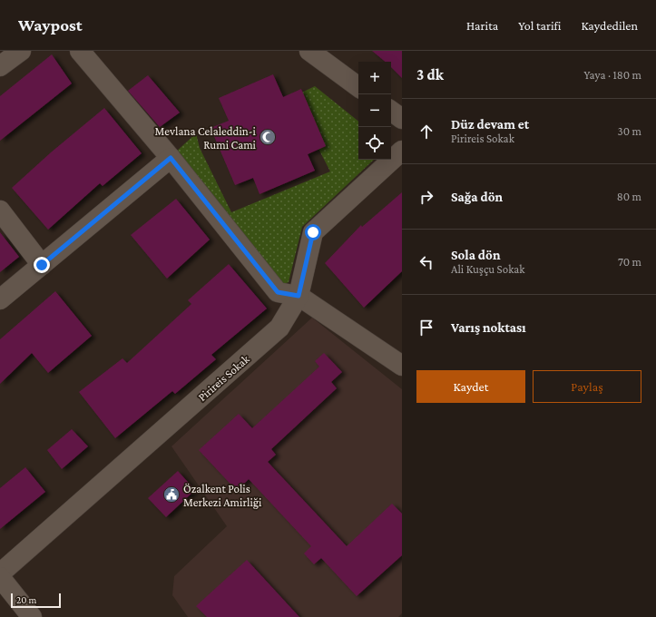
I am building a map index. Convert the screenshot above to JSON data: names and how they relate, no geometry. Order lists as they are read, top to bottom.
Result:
{
  "streets": {
    "street": ["Pirireis Sokak"]
  },
  "places": {
    "mosque": ["Mevlana Celaleddin-i Rumi Cami"],
    "public building": ["Özalkent Polis Merkezi Amirliği"]
  },
  "scale_bar": "20 m",
  "page": {
    "header": "Waypost",
    "nav": ["Harita", "Yol tarifi", "Kaydedilen"],
    "heading": ["3 dk", "Yaya · 180 m"],
    "map_buttons": ["+", "−"],
    "list": [
      ["Düz devam et", "Pirireis Sokak", "30 m"],
      ["Sağa dön", "80 m"],
      ["Sola dön", "Ali Kuşçu Sokak", "70 m"],
      "Varış noktası"
    ],
    "buttons": ["Kaydet", "Paylaş"],
    "scale": "20 m"
  }
}
